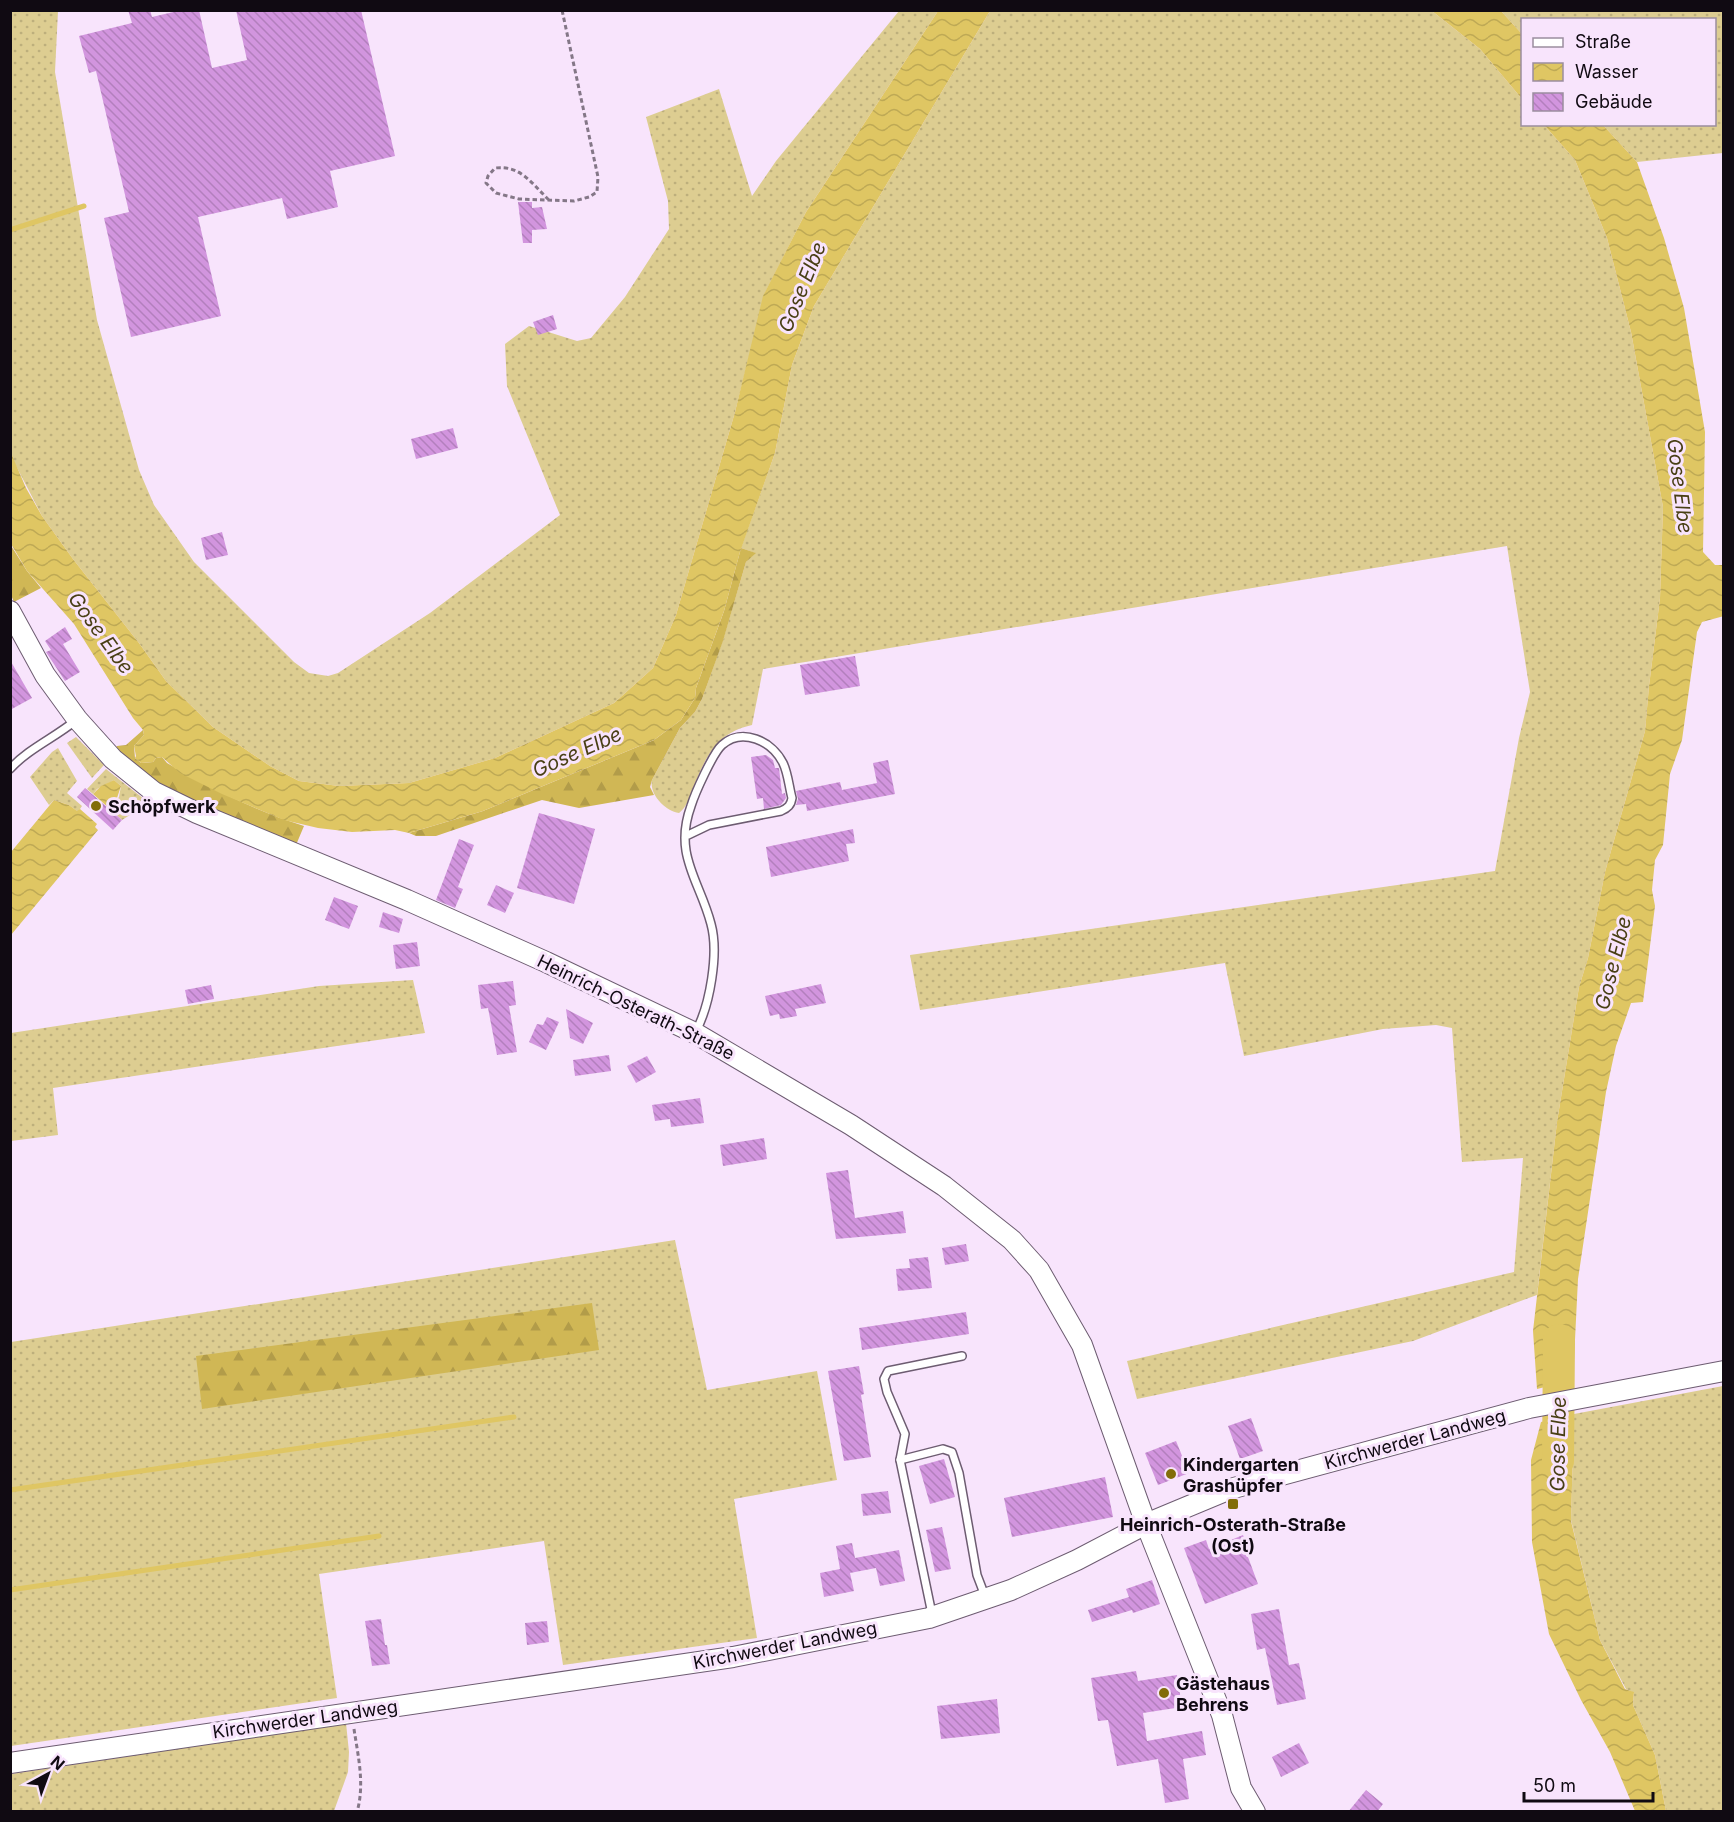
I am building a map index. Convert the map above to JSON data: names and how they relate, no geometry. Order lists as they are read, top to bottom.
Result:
{
  "streets": {
    "street": ["Heinrich-Osterath-Straße", "Kirchwerder Landweg"]
  },
  "crossings": [
    ["Heinrich-Osterath-Straße", "Kirchwerder Landweg"]
  ],
  "water": ["Gose Elbe"],
  "places": {
    "other": ["Schöpfwerk", "Kindergarten Grashüpfer", "Gästehaus Behrens"],
    "transit": ["Heinrich-Osterath-Straße (Ost)"]
  },
  "legend": ["Straße", "Wasser", "Gebäude"],
  "scale_bar": "50 m",
  "north": "top right"
}
